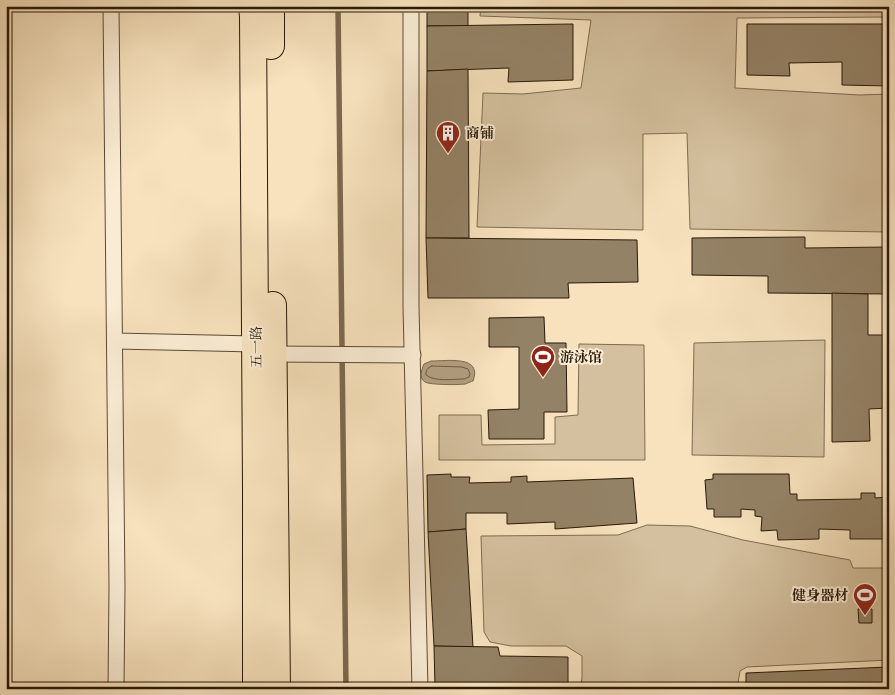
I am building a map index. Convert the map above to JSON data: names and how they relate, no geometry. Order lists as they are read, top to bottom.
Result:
{
  "streets": {
    "highway": ["五一路"]
  },
  "places": {
    "building": ["商铺"],
    "sports": ["游泳馆", "健身器材"]
  }
}
